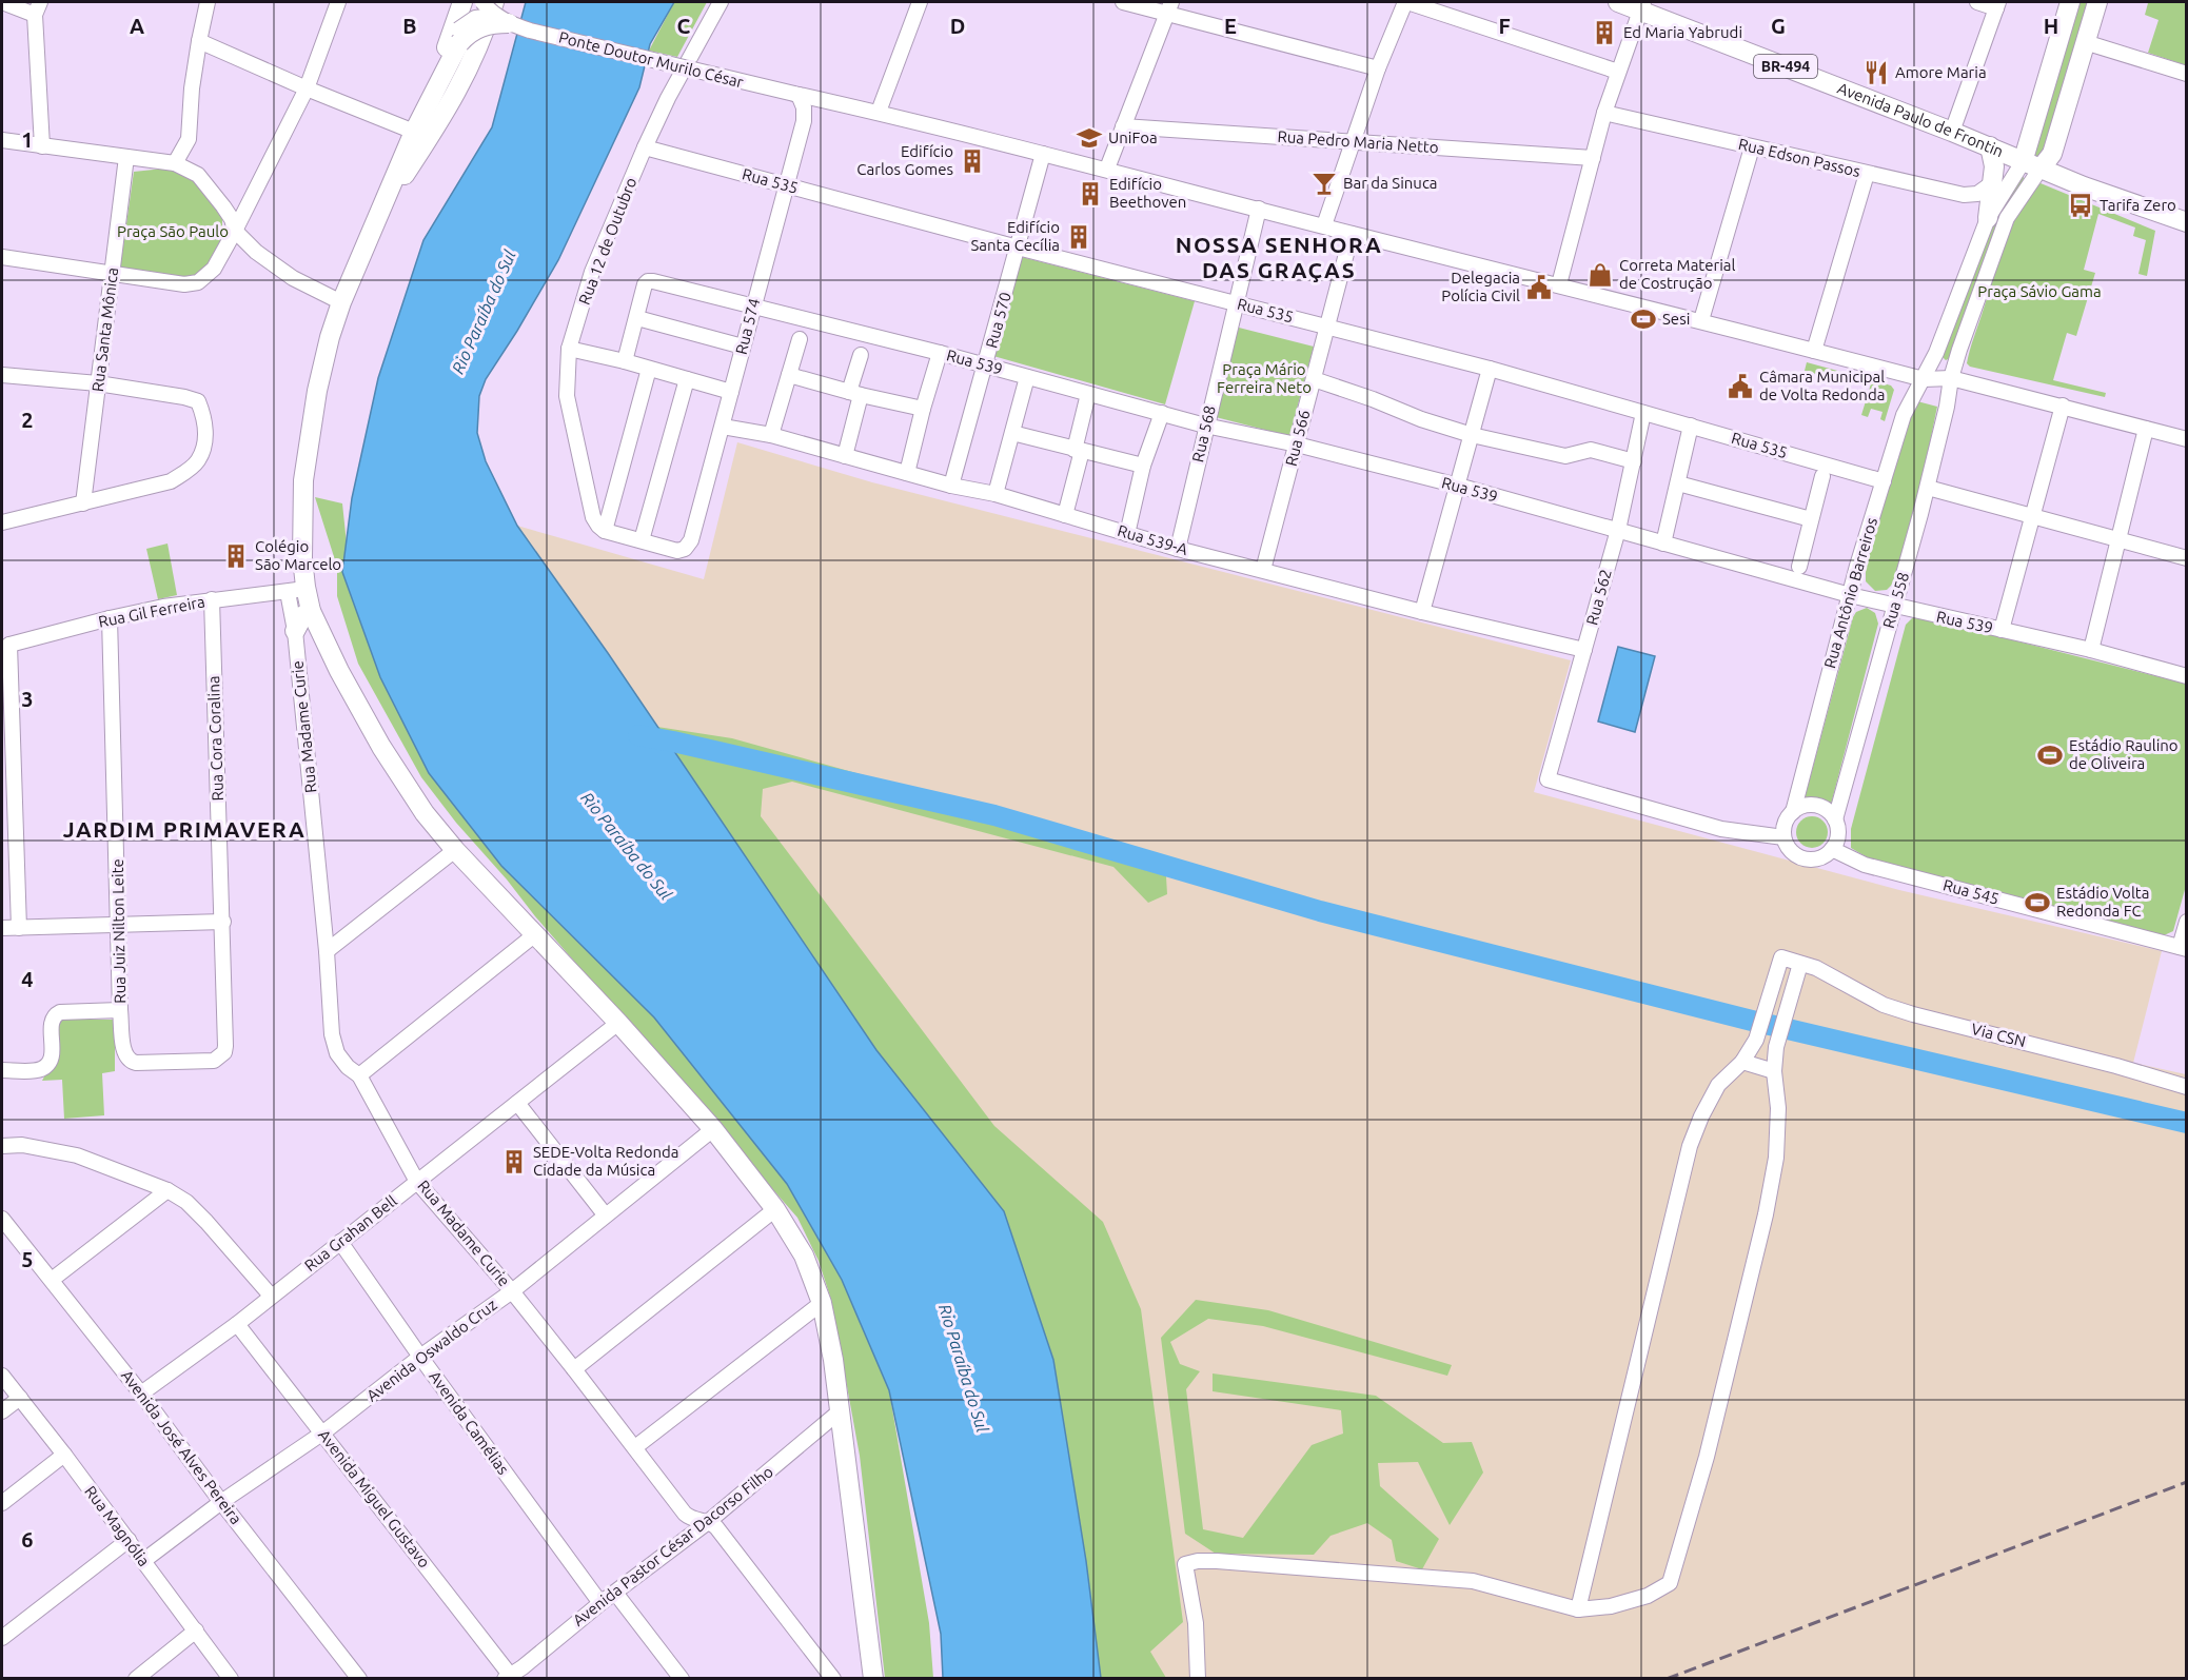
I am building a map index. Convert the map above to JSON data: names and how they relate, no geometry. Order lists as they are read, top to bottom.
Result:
{
  "streets": {
    "main road": ["BR-494", "Avenida Paulo de Frontin"],
    "street": [
      "Ponte Doutor Murilo César",
      "Rua Pedro Maria Netto",
      "Rua Edson Passos",
      "Rua 535",
      "Rua 12 de Outubro",
      "Rua 570",
      "Rua 574",
      "Rua Santa Mônica",
      "Rua 539",
      "Rua 568",
      "Rua 566",
      "Rua 539-A",
      "Rua Antônio Barreiros",
      "Rua 562",
      "Rua 558",
      "Rua Gil Ferreira",
      "Rua Madame Curie",
      "Rua Cora Coralina",
      "Rua 545",
      "Rua Juiz Nilton Leite",
      "Via CSN",
      "Rua Grahan Bell",
      "Avenida Oswaldo Cruz",
      "Avenida Camélias",
      "Avenida José Alves Pereira",
      "Avenida Miguel Gustavo",
      "Rua Magnólia",
      "Avenida Pastor César Dacorso Filho"
    ]
  },
  "crossings": [
    ["Ponte Doutor Murilo César", "Rua 570"],
    ["Ponte Doutor Murilo César", "Rua 574"],
    ["Ponte Doutor Murilo César", "Rua 568"],
    ["Ponte Doutor Murilo César", "Rua 566"],
    ["Ponte Doutor Murilo César", "Rua Antônio Barreiros"],
    ["Ponte Doutor Murilo César", "Rua 558"],
    ["Avenida Paulo de Frontin", "Rua Antônio Barreiros"],
    ["Avenida Paulo de Frontin", "Rua 558"],
    ["Rua 535", "Rua 12 de Outubro"],
    ["Rua 535", "Rua 570"],
    ["Rua 535", "Rua 574"],
    ["Rua 535", "Rua 568"],
    ["Rua 535", "Rua 566"],
    ["Rua 535", "Rua Antônio Barreiros"],
    ["Rua 535", "Rua 562"],
    ["Rua 570", "Rua 539"],
    ["Rua 570", "Rua 539-A"],
    ["Rua 574", "Rua 539"],
    ["Rua 574", "Rua 539-A"],
    ["Rua 539", "Rua 568"],
    ["Rua 539", "Rua 566"],
    ["Rua 539", "Rua Antônio Barreiros"],
    ["Rua 539", "Rua 562"],
    ["Rua 539", "Rua 558"],
    ["Rua 568", "Rua 539-A"],
    ["Rua 566", "Rua 539-A"],
    ["Rua 539-A", "Rua 562"],
    ["Rua Antônio Barreiros", "Rua 562"],
    ["Rua Antônio Barreiros", "Rua 558"],
    ["Rua Antônio Barreiros", "Rua 545"],
    ["Rua 562", "Rua 558"],
    ["Rua 562", "Rua 545"],
    ["Rua 558", "Rua 545"],
    ["Rua Gil Ferreira", "Rua Madame Curie"],
    ["Rua Gil Ferreira", "Rua Cora Coralina"],
    ["Rua Gil Ferreira", "Rua Juiz Nilton Leite"],
    ["Rua Madame Curie", "Rua Grahan Bell"],
    ["Rua Madame Curie", "Avenida Oswaldo Cruz"],
    ["Rua Madame Curie", "Avenida Pastor César Dacorso Filho"],
    ["Rua Cora Coralina", "Rua Juiz Nilton Leite"],
    ["Rua Grahan Bell", "Avenida Camélias"],
    ["Rua Grahan Bell", "Avenida José Alves Pereira"],
    ["Rua Grahan Bell", "Avenida Miguel Gustavo"],
    ["Avenida Oswaldo Cruz", "Avenida Camélias"],
    ["Avenida Oswaldo Cruz", "Avenida José Alves Pereira"],
    ["Avenida Oswaldo Cruz", "Avenida Miguel Gustavo"],
    ["Avenida Oswaldo Cruz", "Rua Magnólia"],
    ["Avenida Camélias", "Avenida Pastor César Dacorso Filho"],
    ["Avenida Miguel Gustavo", "Avenida Pastor César Dacorso Filho"]
  ],
  "districts": ["NOSSA SENHORA DAS GRAÇAS", "JARDIM PRIMAVERA"],
  "water": ["Rio Paraíba do Sul"],
  "parks": ["Praça São Paulo", "Praça Sávio Gama", "Praça Mário Ferreira Neto"],
  "places": {
    "building": [
      "Ed Maria Yabrudi",
      "Edifício Carlos Gomes",
      "Edifício Beethoven",
      "Edifício Santa Cecília",
      "Colégio São Marcelo",
      "SEDE-Volta Redonda Cidade da Música"
    ],
    "restaurant": ["Amore Maria"],
    "school or university": ["UniFoa"],
    "bar": ["Bar da Sinuca"],
    "bus stop": ["Tarifa Zero"],
    "shop": ["Correta Material de Costrução"],
    "public building": ["Delegacia Polícia Civil", "Câmara Municipal de Volta Redonda"],
    "sports": ["Sesi", "Estádio Raulino de Oliveira", "Estádio Volta Redonda FC"]
  },
  "grid": {
    "columns": [
      "A",
      "B",
      "C",
      "D",
      "E",
      "F",
      "G",
      "H"
    ],
    "rows": [
      "1",
      "2",
      "3",
      "4",
      "5",
      "6"
    ]
  }
}
